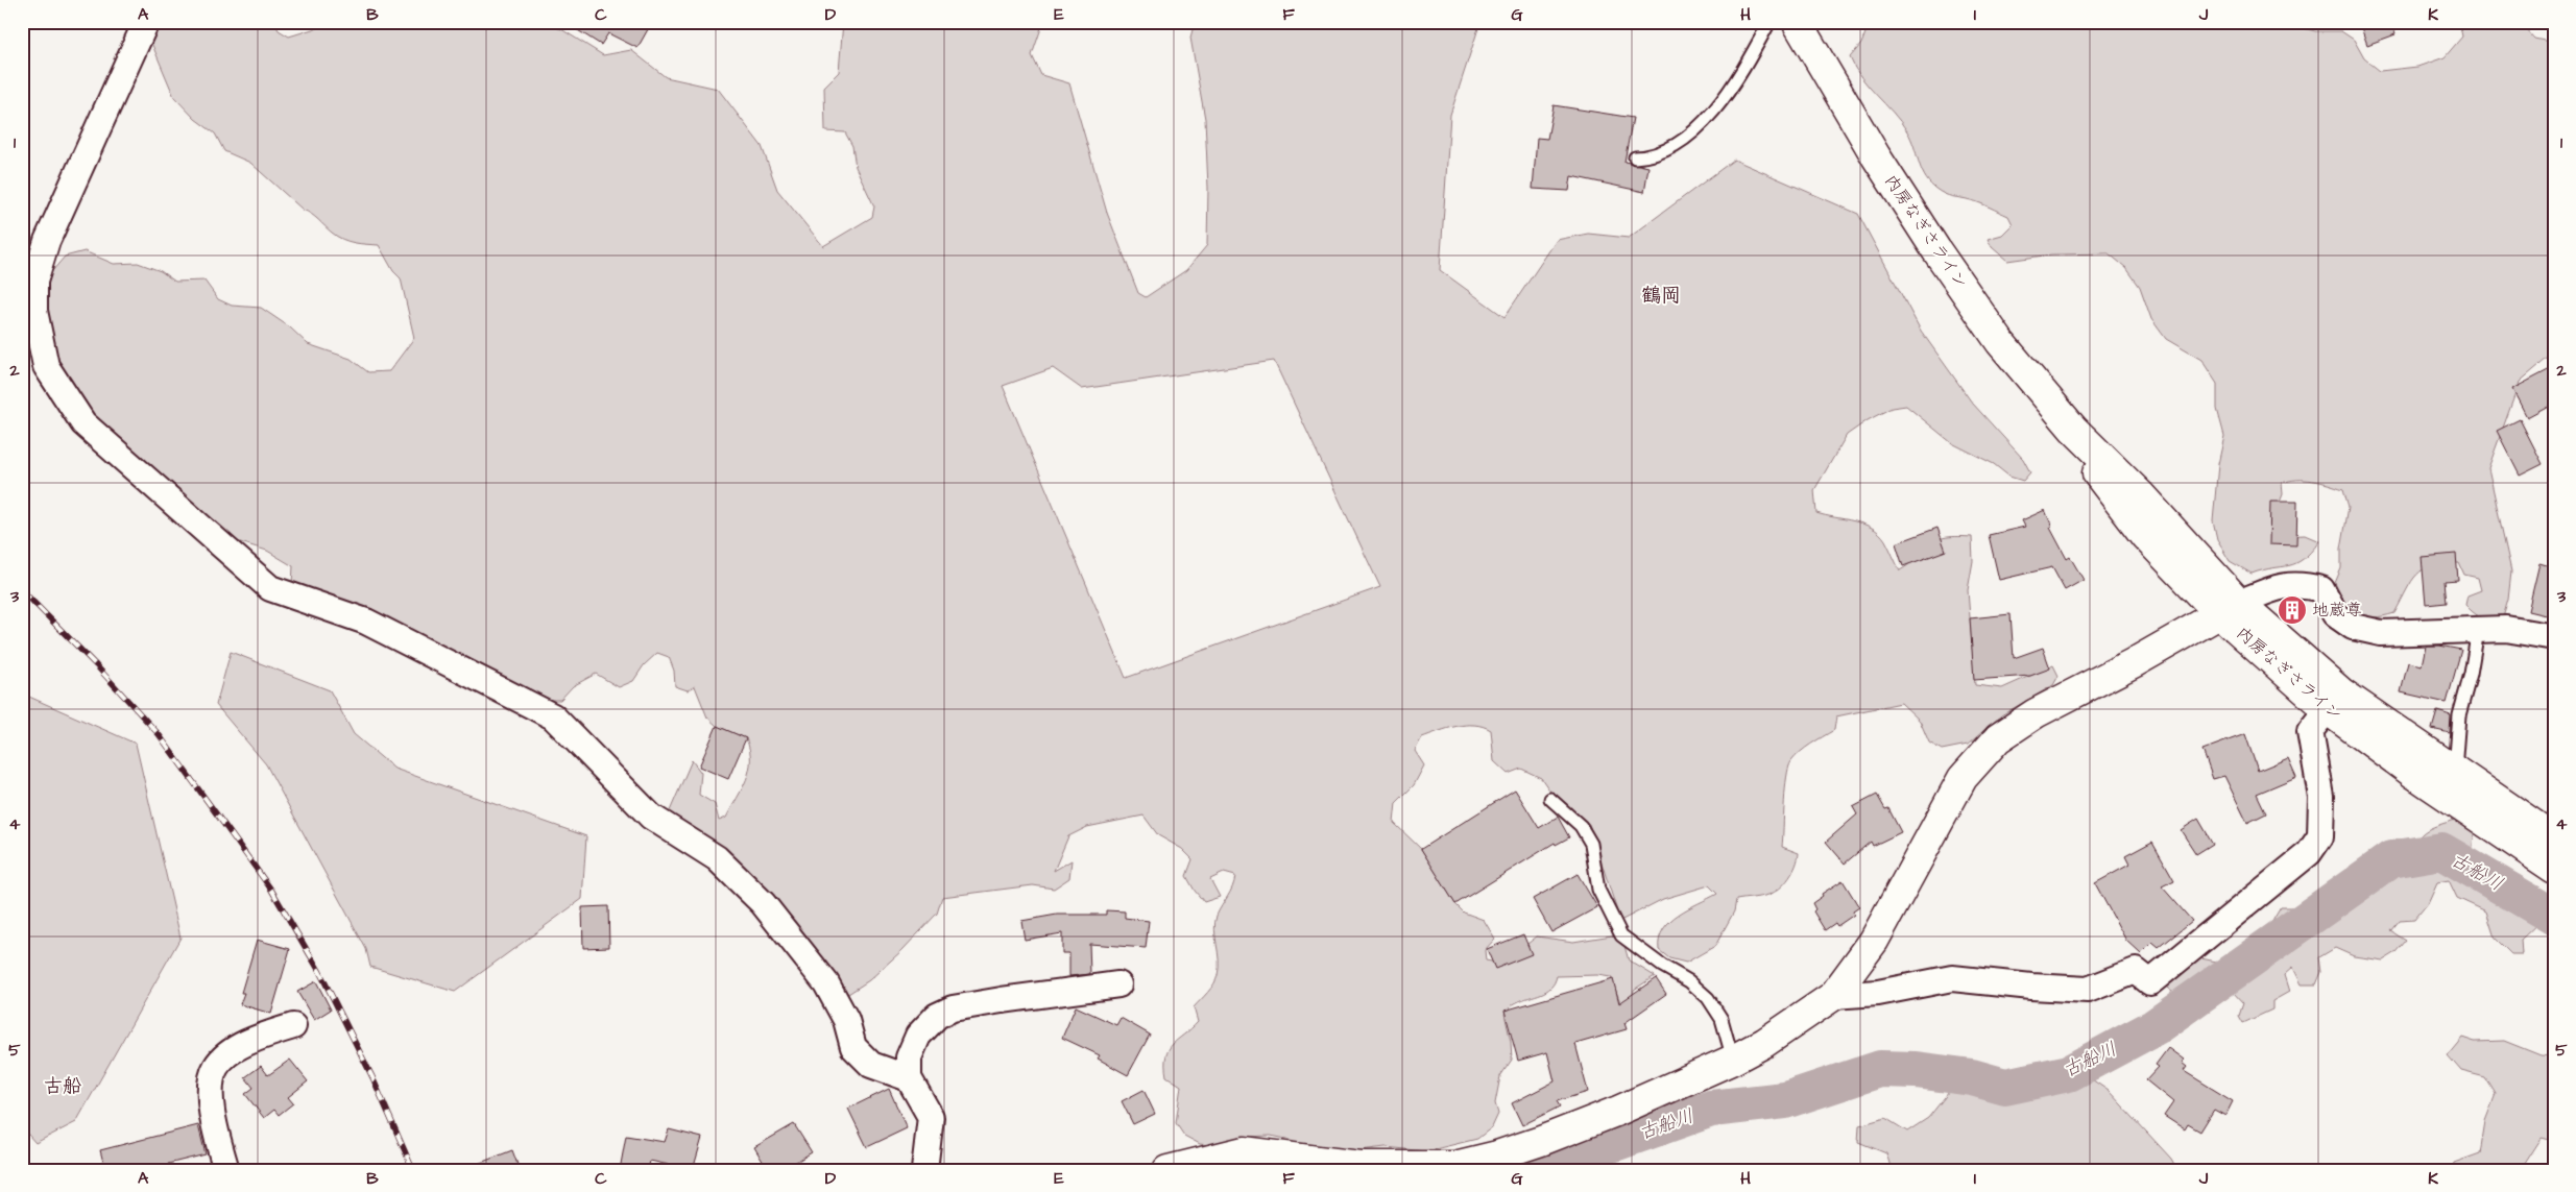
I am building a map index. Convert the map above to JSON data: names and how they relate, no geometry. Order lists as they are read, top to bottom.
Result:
{
  "streets": {
    "main road": ["内房なぎさライン"]
  },
  "districts": ["鶴岡", "古船"],
  "water": ["古船川"],
  "places": {
    "building": ["地蔵尊"]
  },
  "grid": {
    "columns": [
      "A",
      "B",
      "C",
      "D",
      "E",
      "F",
      "G",
      "H",
      "I",
      "J",
      "K"
    ],
    "rows": [
      "1",
      "2",
      "3",
      "4",
      "5"
    ]
  }
}
